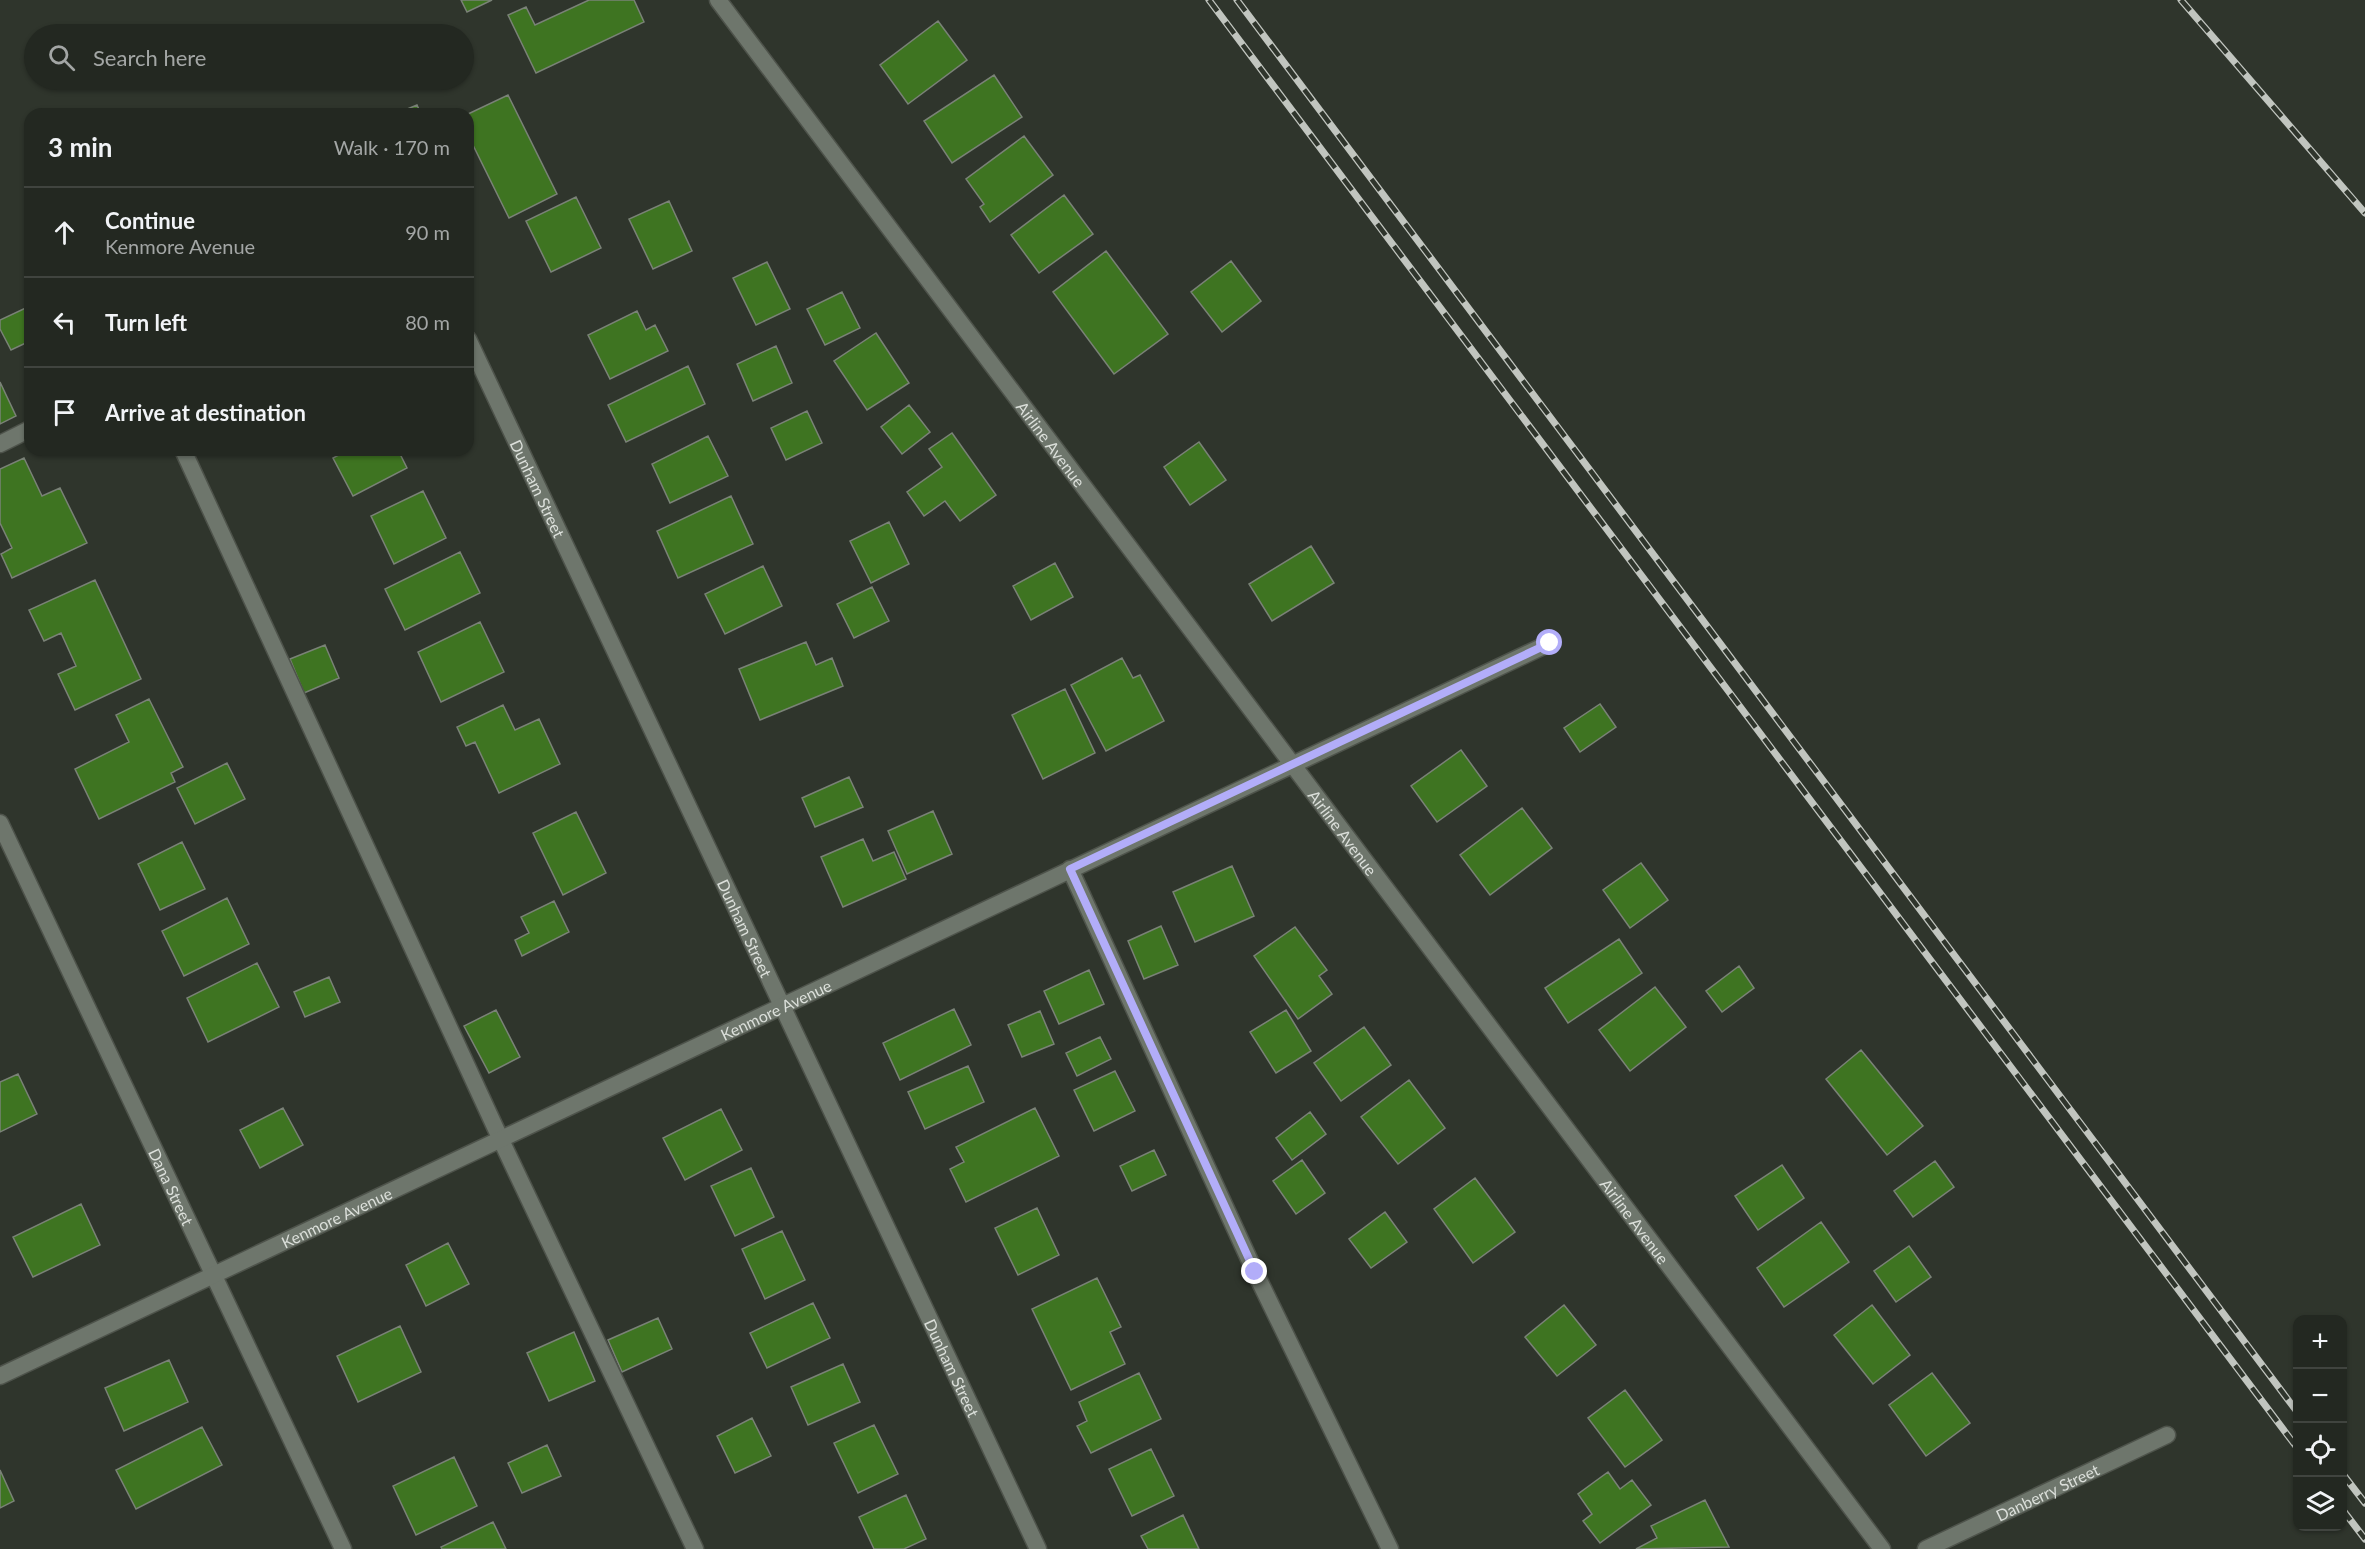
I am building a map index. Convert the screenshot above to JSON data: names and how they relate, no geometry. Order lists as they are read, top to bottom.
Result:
{
  "streets": {
    "street": [
      "Airline Avenue",
      "Dunham Street",
      "Kenmore Avenue",
      "Dana Street",
      "Danberry Street"
    ]
  },
  "crossings": [
    ["Airline Avenue", "Kenmore Avenue"],
    ["Dunham Street", "Kenmore Avenue"],
    ["Kenmore Avenue", "Dana Street"]
  ],
  "page": {
    "search": "Search here",
    "heading": ["3 min", "Walk · 170 m"],
    "list": [
      ["Continue", "Kenmore Avenue", "90 m"],
      ["Turn left", "80 m"],
      "Arrive at destination"
    ],
    "map_buttons": ["+", "−"]
  }
}
